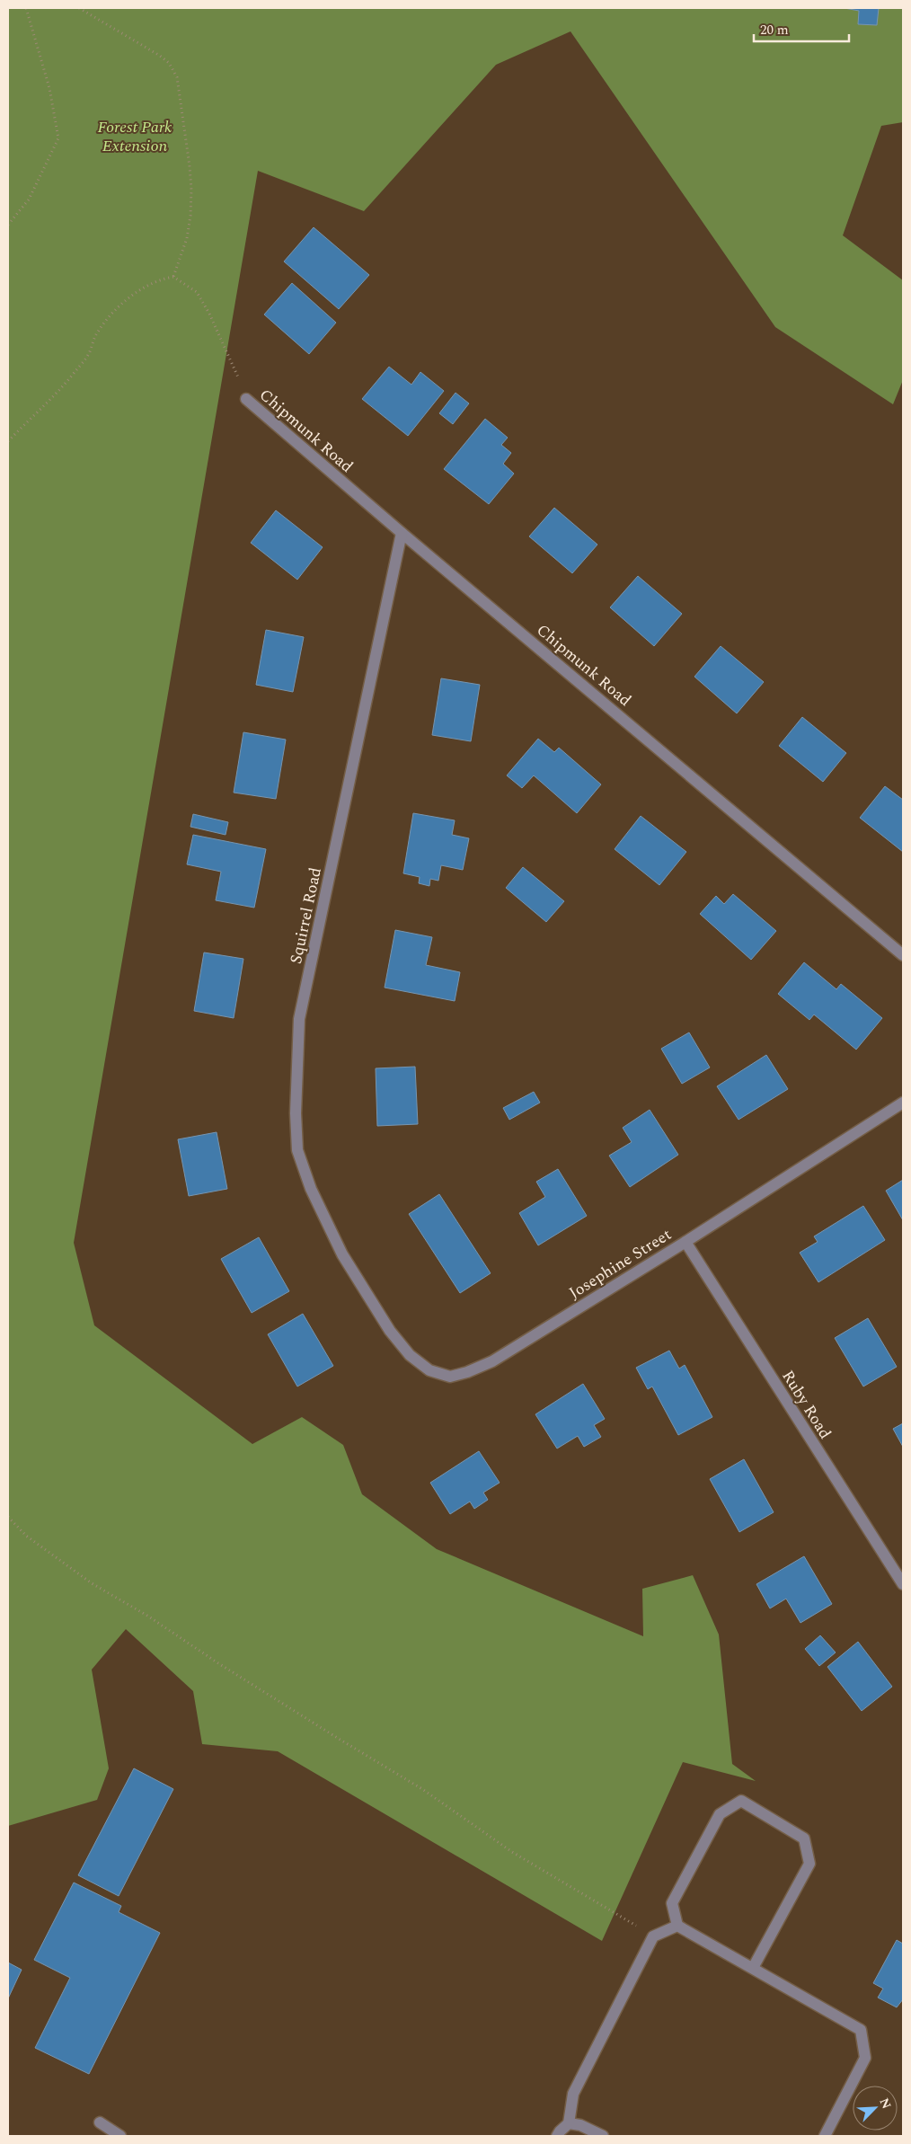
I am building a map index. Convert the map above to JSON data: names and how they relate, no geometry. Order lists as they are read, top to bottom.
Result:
{
  "streets": {
    "street": [
      "Chipmunk Road",
      "Squirrel Road",
      "Josephine Street",
      "Ruby Road"
    ]
  },
  "crossings": [
    ["Chipmunk Road", "Squirrel Road"],
    ["Squirrel Road", "Josephine Street"],
    ["Josephine Street", "Ruby Road"]
  ],
  "parks": ["Forest Park Extension"],
  "scale_bar": "20 m",
  "north": "top right"
}
